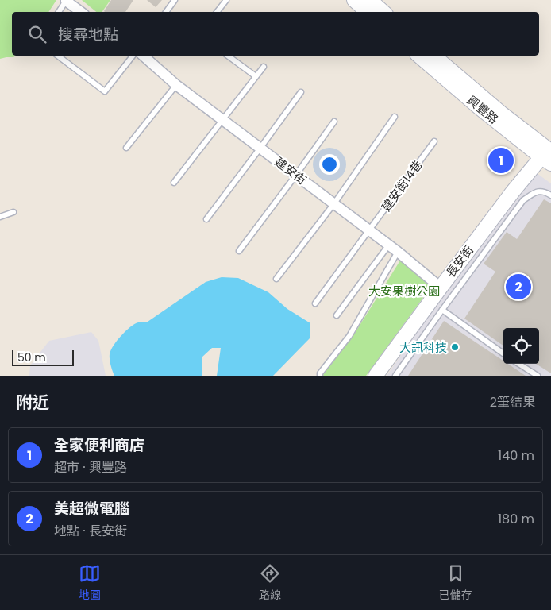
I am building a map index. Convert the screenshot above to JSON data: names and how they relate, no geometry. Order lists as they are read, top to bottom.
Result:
{
  "streets": {
    "main road": ["興豐路", "長安街"],
    "street": ["建安街"],
    "lane": ["建安街14巷"]
  },
  "crossings": [
    ["興豐路", "長安街"],
    ["建安街", "建安街14巷"],
    ["建安街", "長安街"]
  ],
  "parks": ["大安果樹公園"],
  "places": ["大訊科技"],
  "scale_bar": "50 m",
  "page": {
    "search": "搜尋地點",
    "pins": ["1", "2"],
    "scale": "50 m",
    "heading": ["附近", "2筆結果"],
    "list": [
      {
        "mark": "1",
        "name": "全家便利商店",
        "note": "超市 · 興豐路",
        "value": "140 m"
      },
      {
        "mark": "2",
        "name": "美超微電腦",
        "note": "地點 · 長安街",
        "value": "180 m"
      }
    ],
    "nav": ["地圖", "路線", "已儲存"]
  }
}
